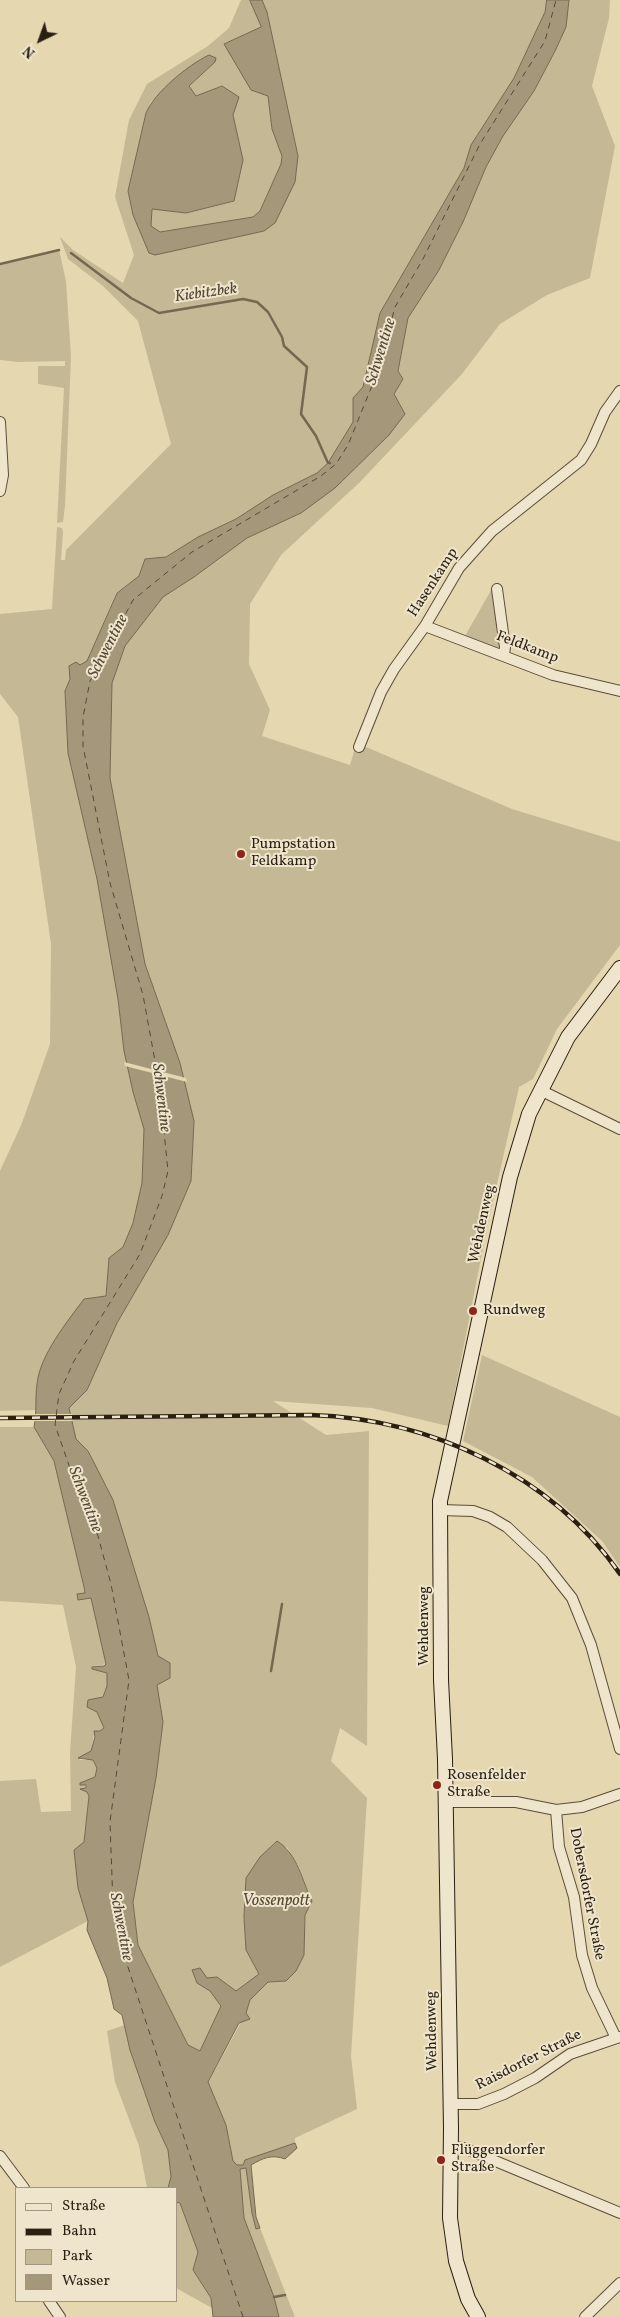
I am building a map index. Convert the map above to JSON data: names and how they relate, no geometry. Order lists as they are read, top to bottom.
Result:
{
  "streets": {
    "main road": ["Wehdenweg"],
    "street": [
      "Hasenkamp",
      "Feldkamp",
      "Dobersdorfer Straße",
      "Raisdorfer Straße"
    ]
  },
  "crossings": [
    ["Hasenkamp", "Feldkamp"],
    ["Wehdenweg", "Raisdorfer Straße"],
    ["Dobersdorfer Straße", "Raisdorfer Straße"]
  ],
  "water": ["Kiebitzbek", "Schwentine", "Vossenpott"],
  "places": [
    "Pumpstation Feldkamp",
    "Rundweg",
    "Rosenfelder Straße",
    "Flüggendorfer Straße"
  ],
  "legend": [
    "Straße",
    "Bahn",
    "Park",
    "Wasser"
  ],
  "north": "bottom left"
}
